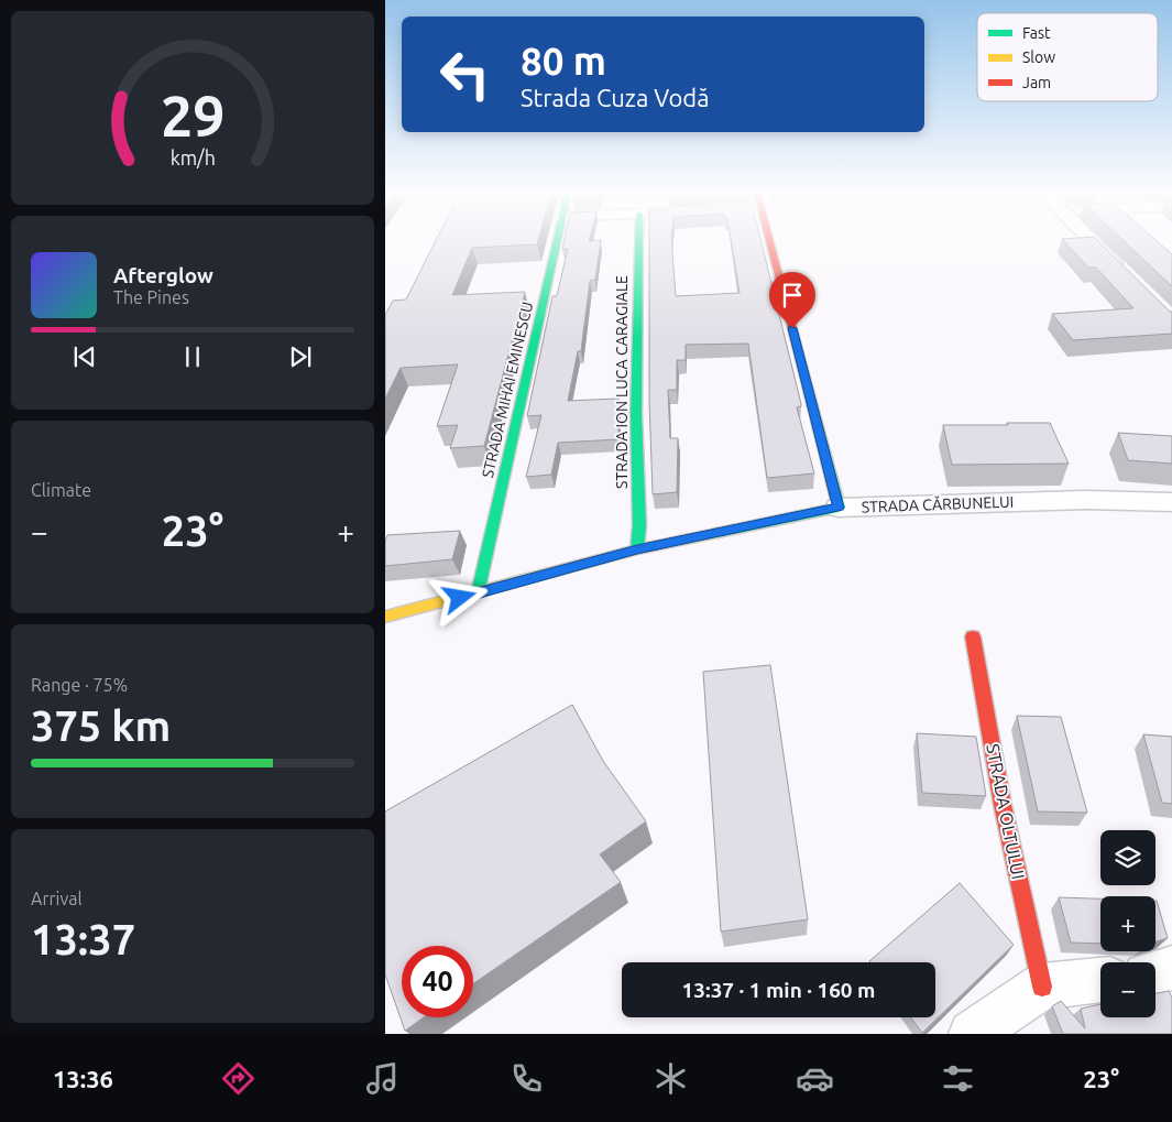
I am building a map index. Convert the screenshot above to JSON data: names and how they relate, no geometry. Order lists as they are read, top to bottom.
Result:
{
  "streets": {
    "street": [
      "STRADA ION LUCA CARAGIALE",
      "STRADA MIHAI EMINESCU",
      "STRADA CĂRBUNELUI",
      "STRADA OLTULUI"
    ]
  },
  "crossings": [
    ["STRADA ION LUCA CARAGIALE", "STRADA CĂRBUNELUI"],
    ["STRADA MIHAI EMINESCU", "STRADA CĂRBUNELUI"]
  ],
  "legend": ["Fast", "Slow", "Jam"],
  "page": {
    "turn": ["80 m", "Strada Cuza Vodă"],
    "song": ["Afterglow", "The Pines"],
    "tile": [
      "Climate",
      ["Range · 75%", "375 km"],
      ["Arrival", "13:37"]
    ],
    "heat": ["−", "23°", "+"],
    "map_buttons": ["+", "−"],
    "limit": "40",
    "trip": "13:37 · 1 min · 160 m",
    "tabs": ["13:36", "23°"],
    "gauge": ["29", "km/h"]
  }
}
